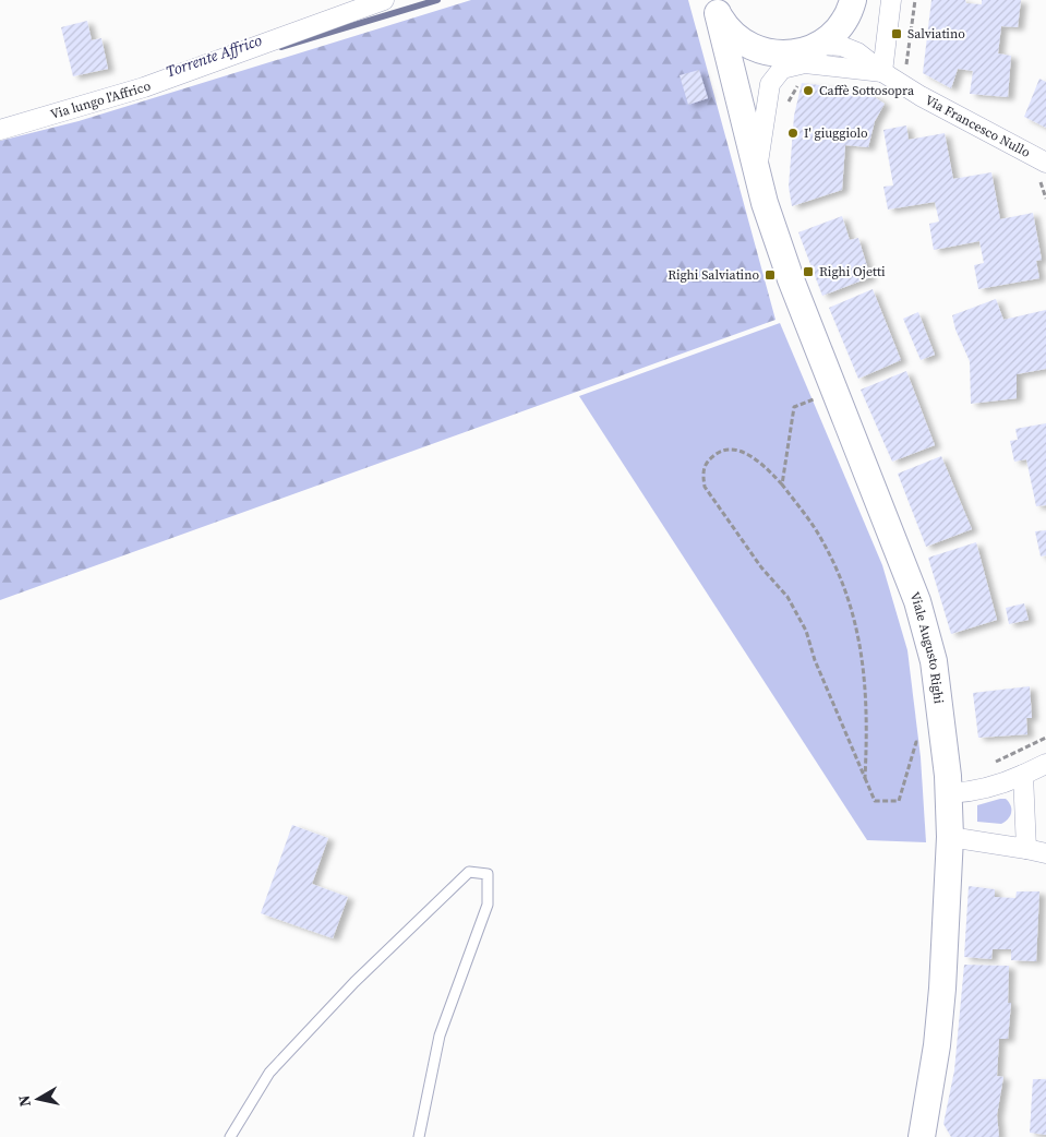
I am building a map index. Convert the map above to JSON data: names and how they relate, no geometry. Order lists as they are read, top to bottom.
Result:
{
  "streets": {
    "main road": ["Viale Augusto Righi"],
    "street": ["Via lungo l'Affrico", "Via Francesco Nullo"]
  },
  "crossings": [
    ["Via Francesco Nullo", "Viale Augusto Righi"]
  ],
  "water": ["Torrente Affrico"],
  "places": {
    "transit": ["Salviatino", "Righi Ojetti", "Righi Salviatino"],
    "other": ["Caffè Sottosopra", "I' giuggiolo"]
  },
  "north": "left"
}
